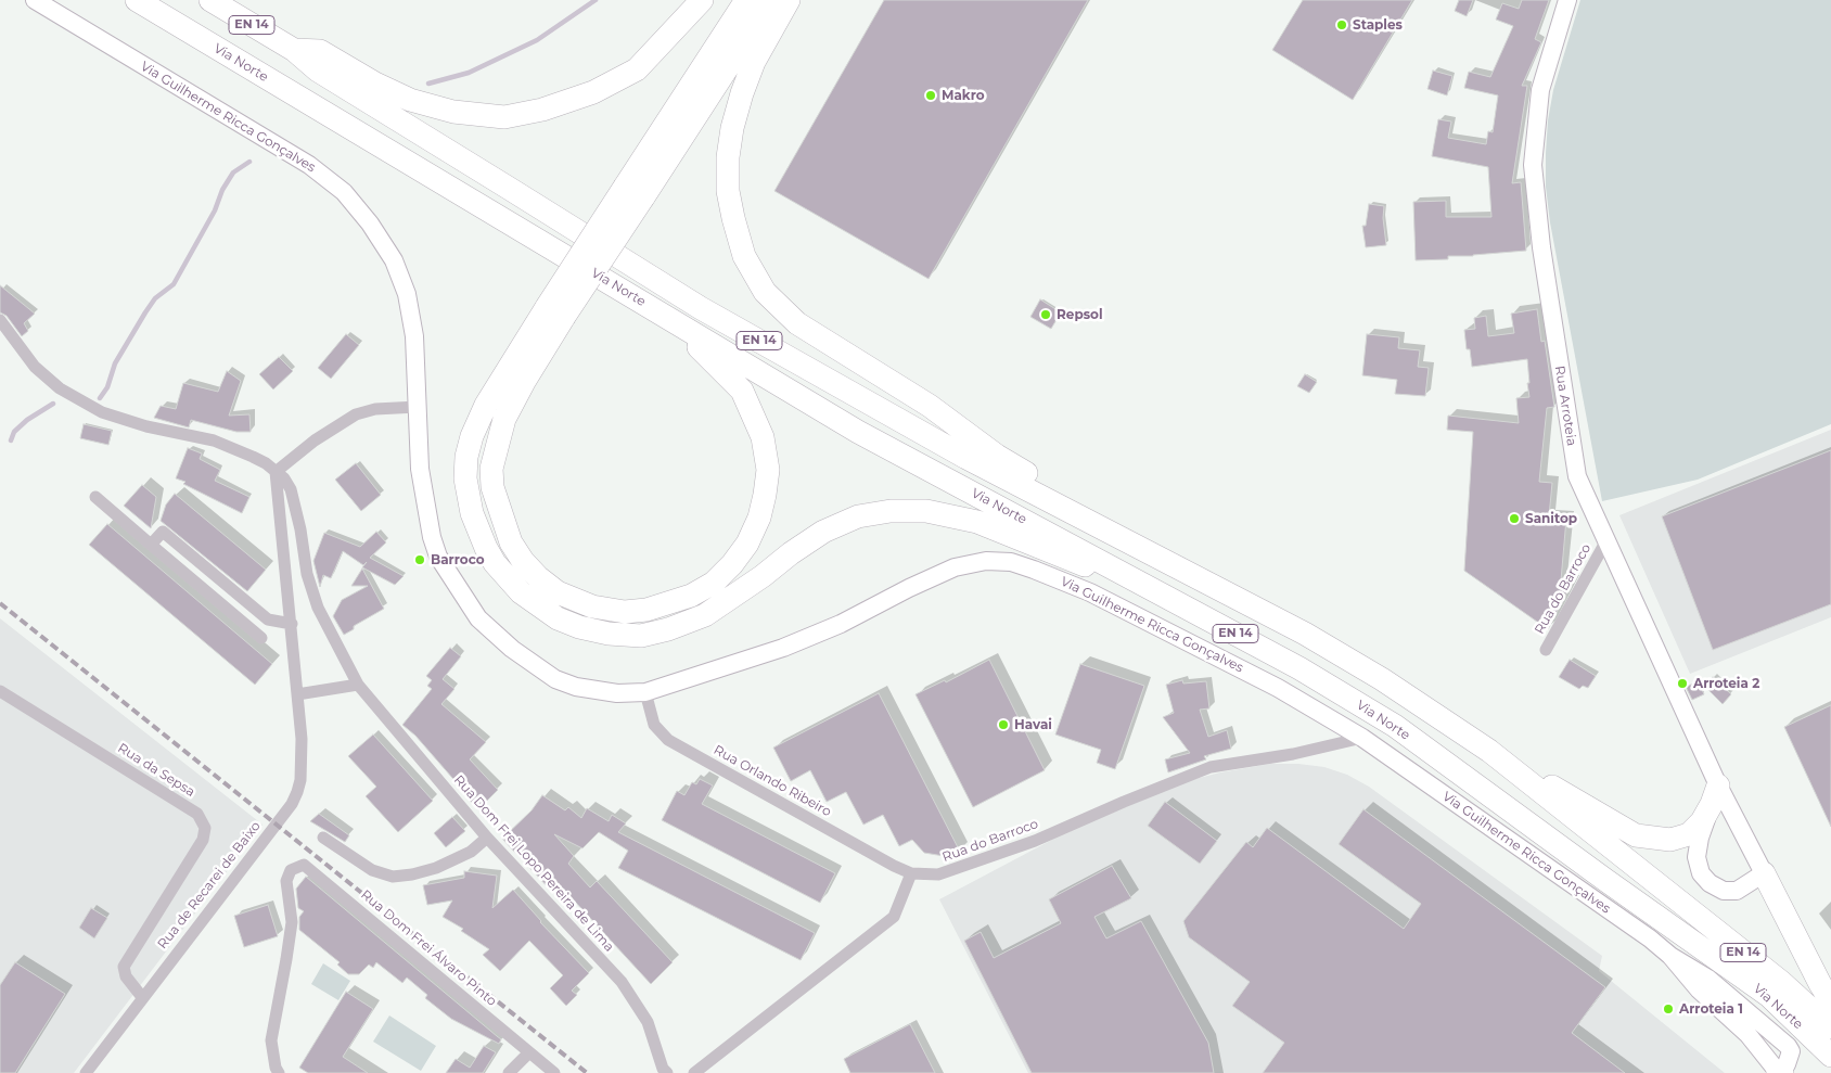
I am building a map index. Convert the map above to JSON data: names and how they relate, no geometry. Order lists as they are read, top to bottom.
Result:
{
  "streets": {
    "highway": ["EN 14", "Via Norte"],
    "street": [
      "Via Guilherme Ricca Gonçalves",
      "Rua Arroteia",
      "Rua do Barroco",
      "Rua da Sepsa",
      "Rua Orlando Ribeiro",
      "Rua Dom Frei Lopo Pereira de Lima",
      "Rua de Recarei de Baixo",
      "Rua Dom Frei Álvaro Pinto"
    ]
  },
  "crossings": [
    ["Via Guilherme Ricca Gonçalves", "Rua do Barroco"],
    ["Via Guilherme Ricca Gonçalves", "Rua Orlando Ribeiro"],
    ["Rua Arroteia", "Rua do Barroco"],
    ["Rua do Barroco", "Rua Orlando Ribeiro"],
    ["Rua da Sepsa", "Rua de Recarei de Baixo"]
  ],
  "places": [
    "Staples",
    "Makro",
    "Repsol",
    "Sanitop",
    "Barroco",
    "Arroteia 2",
    "Havai",
    "Arroteia 1"
  ]
}
